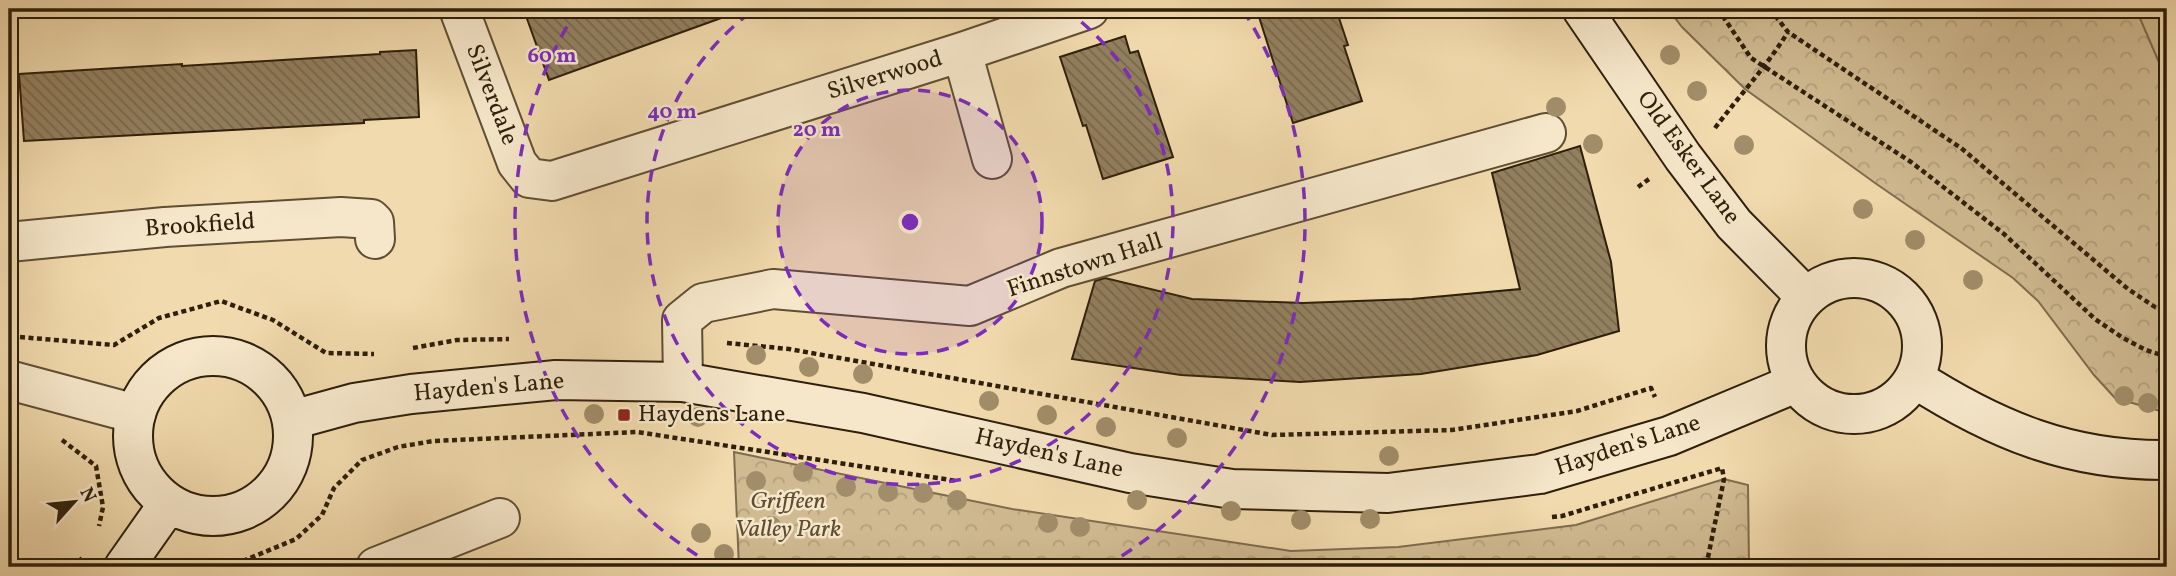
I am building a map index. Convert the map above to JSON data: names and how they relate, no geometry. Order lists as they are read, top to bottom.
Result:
{
  "streets": {
    "street": [
      "Silverwood",
      "Silverdale",
      "Old Esker Lane",
      "Brookfield",
      "Finnstown Hall",
      "Hayden's Lane"
    ]
  },
  "crossings": [
    ["Silverwood", "Silverdale"],
    ["Old Esker Lane", "Hayden's Lane"],
    ["Finnstown Hall", "Hayden's Lane"]
  ],
  "parks": ["Griffeen Valley Park"],
  "places": {
    "transit": ["Haydens Lane"]
  },
  "north": "top right",
  "rings": ["60 m", "40 m", "20 m"]
}
